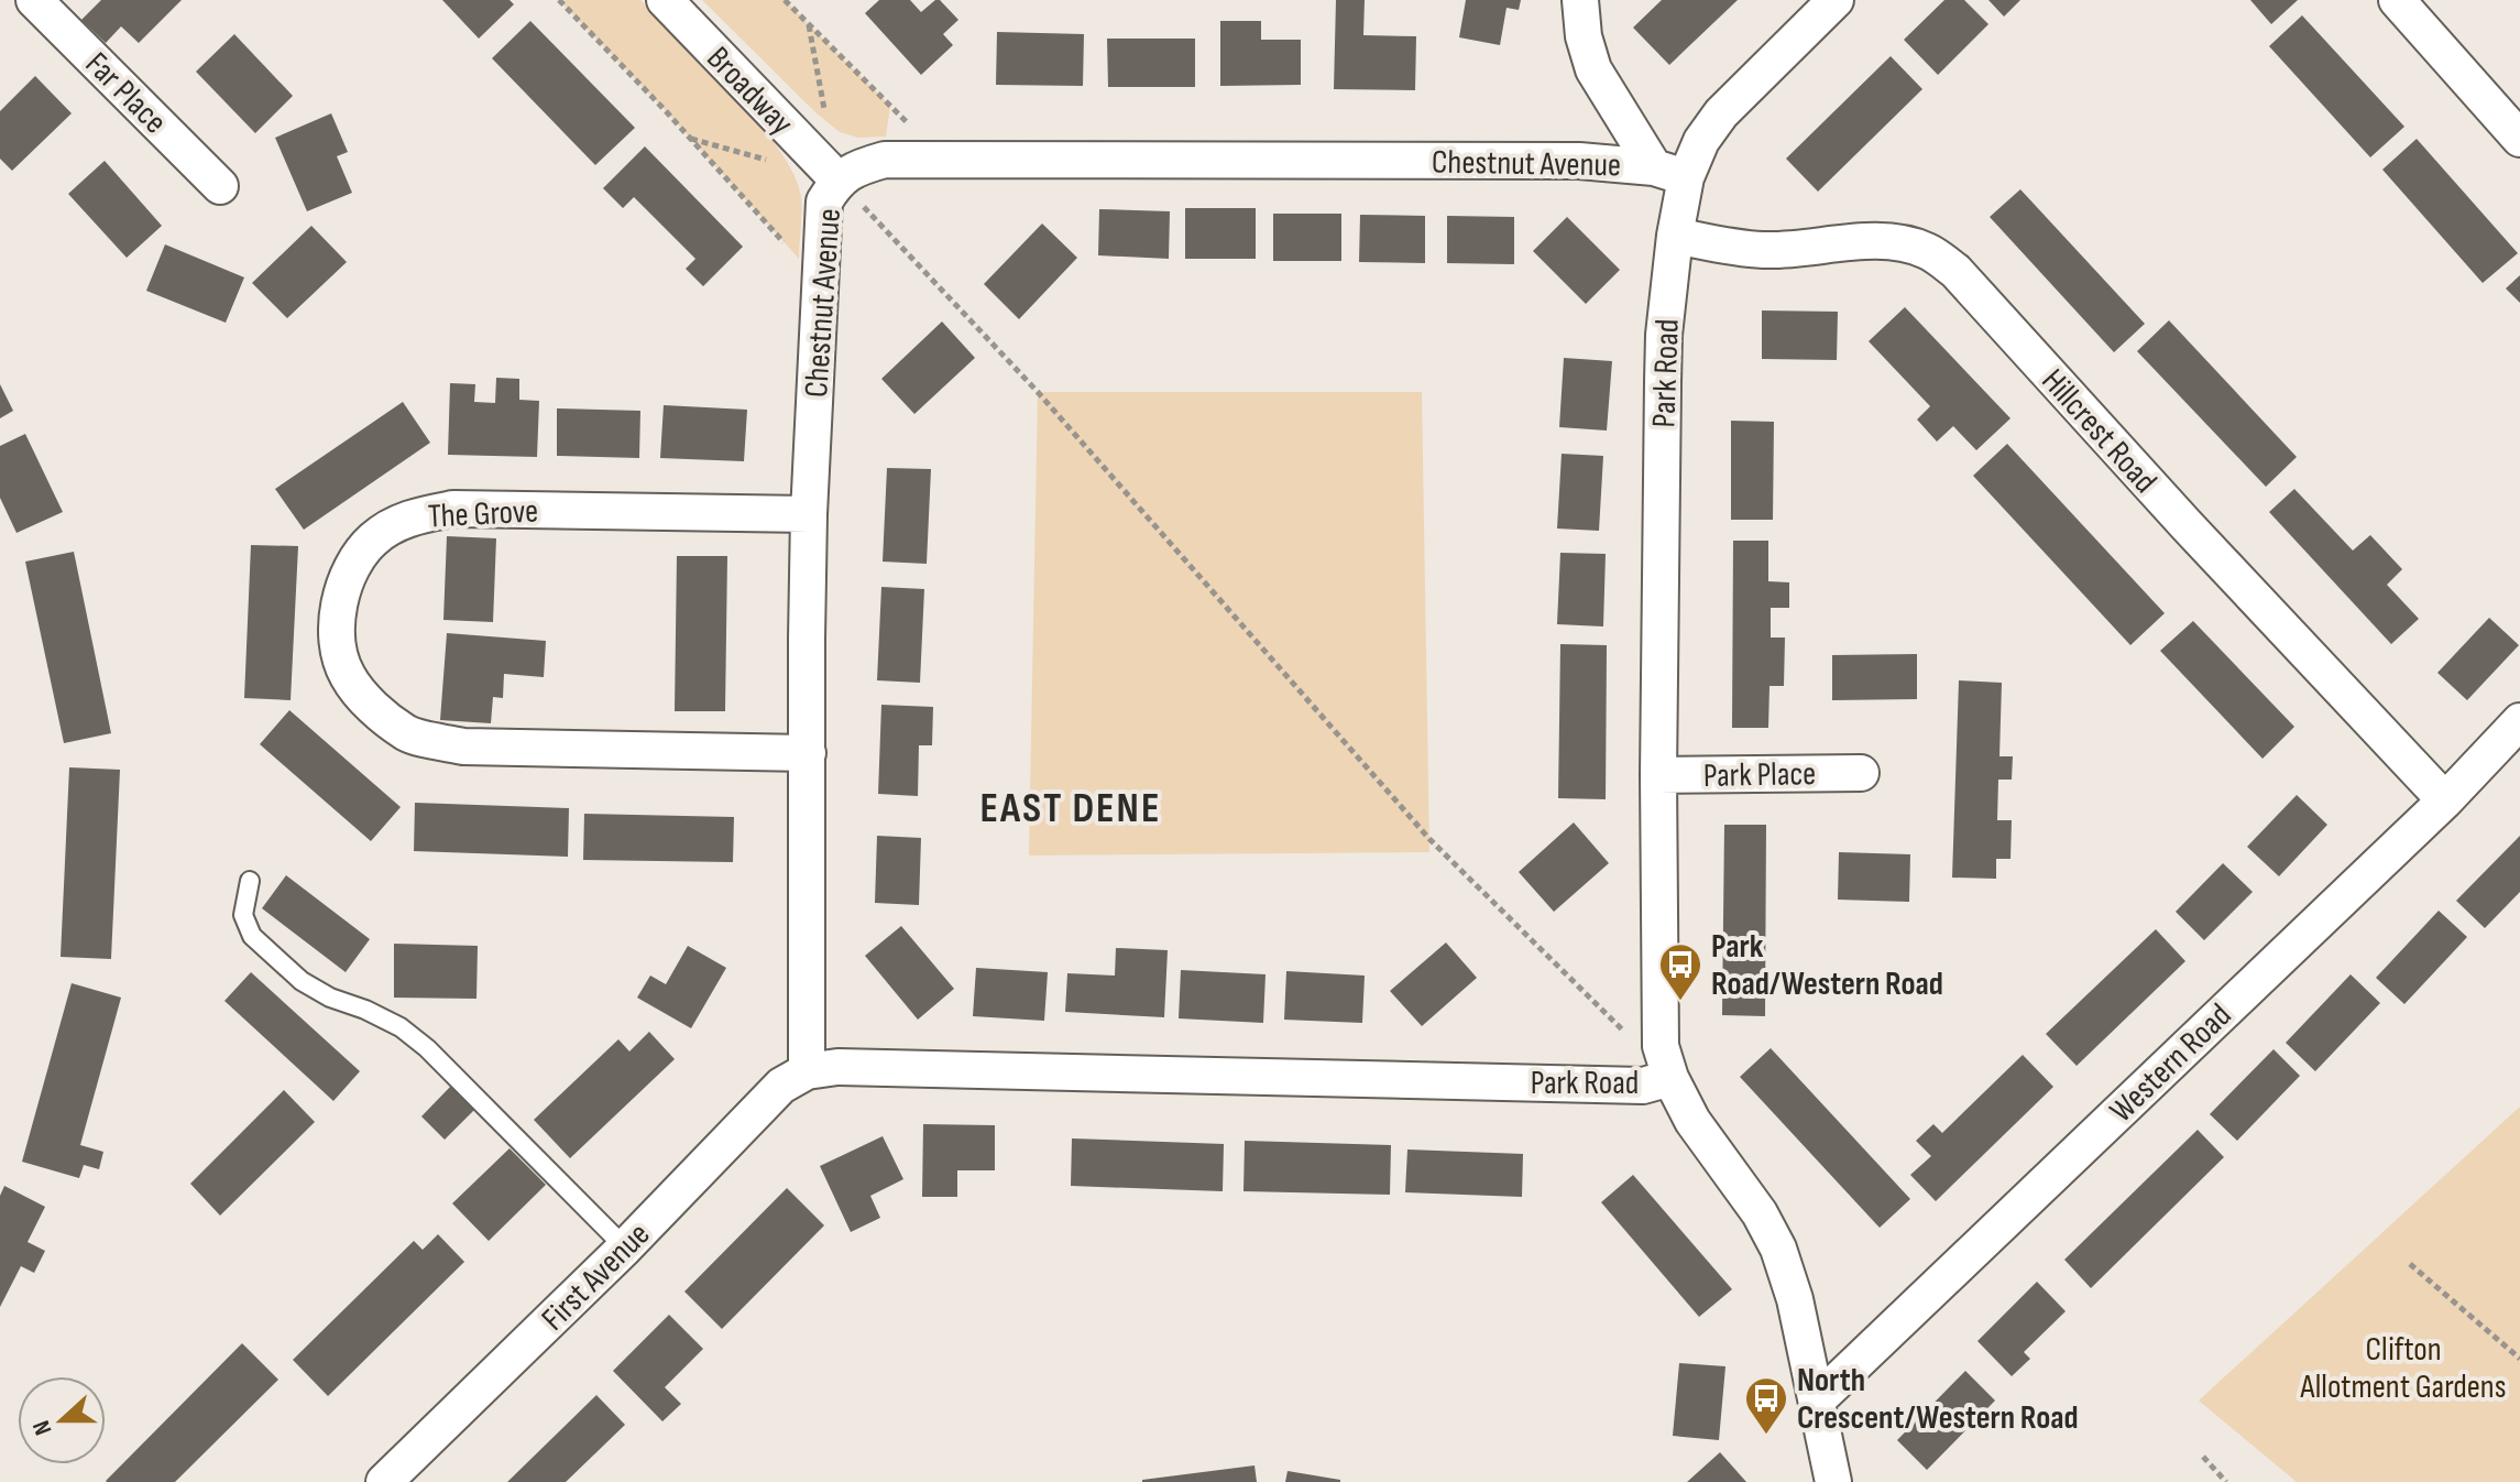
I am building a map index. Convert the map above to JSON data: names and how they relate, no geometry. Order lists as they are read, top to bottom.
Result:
{
  "streets": {
    "street": [
      "Broadway",
      "Far Place",
      "Chestnut Avenue",
      "Park Road",
      "Hillcrest Road",
      "The Grove",
      "Park Place",
      "Western Road",
      "First Avenue"
    ]
  },
  "crossings": [
    ["Broadway", "Chestnut Avenue"],
    ["Chestnut Avenue", "Park Road"],
    ["Chestnut Avenue", "The Grove"],
    ["Chestnut Avenue", "First Avenue"],
    ["Park Road", "Hillcrest Road"],
    ["Park Road", "Park Place"],
    ["Park Road", "First Avenue"],
    ["Hillcrest Road", "Western Road"]
  ],
  "districts": ["EAST DENE"],
  "parks": ["Clifton Allotment Gardens"],
  "places": {
    "bus stop": ["Park Road/Western Road", "North Crescent/Western Road"]
  },
  "north": "left"
}
